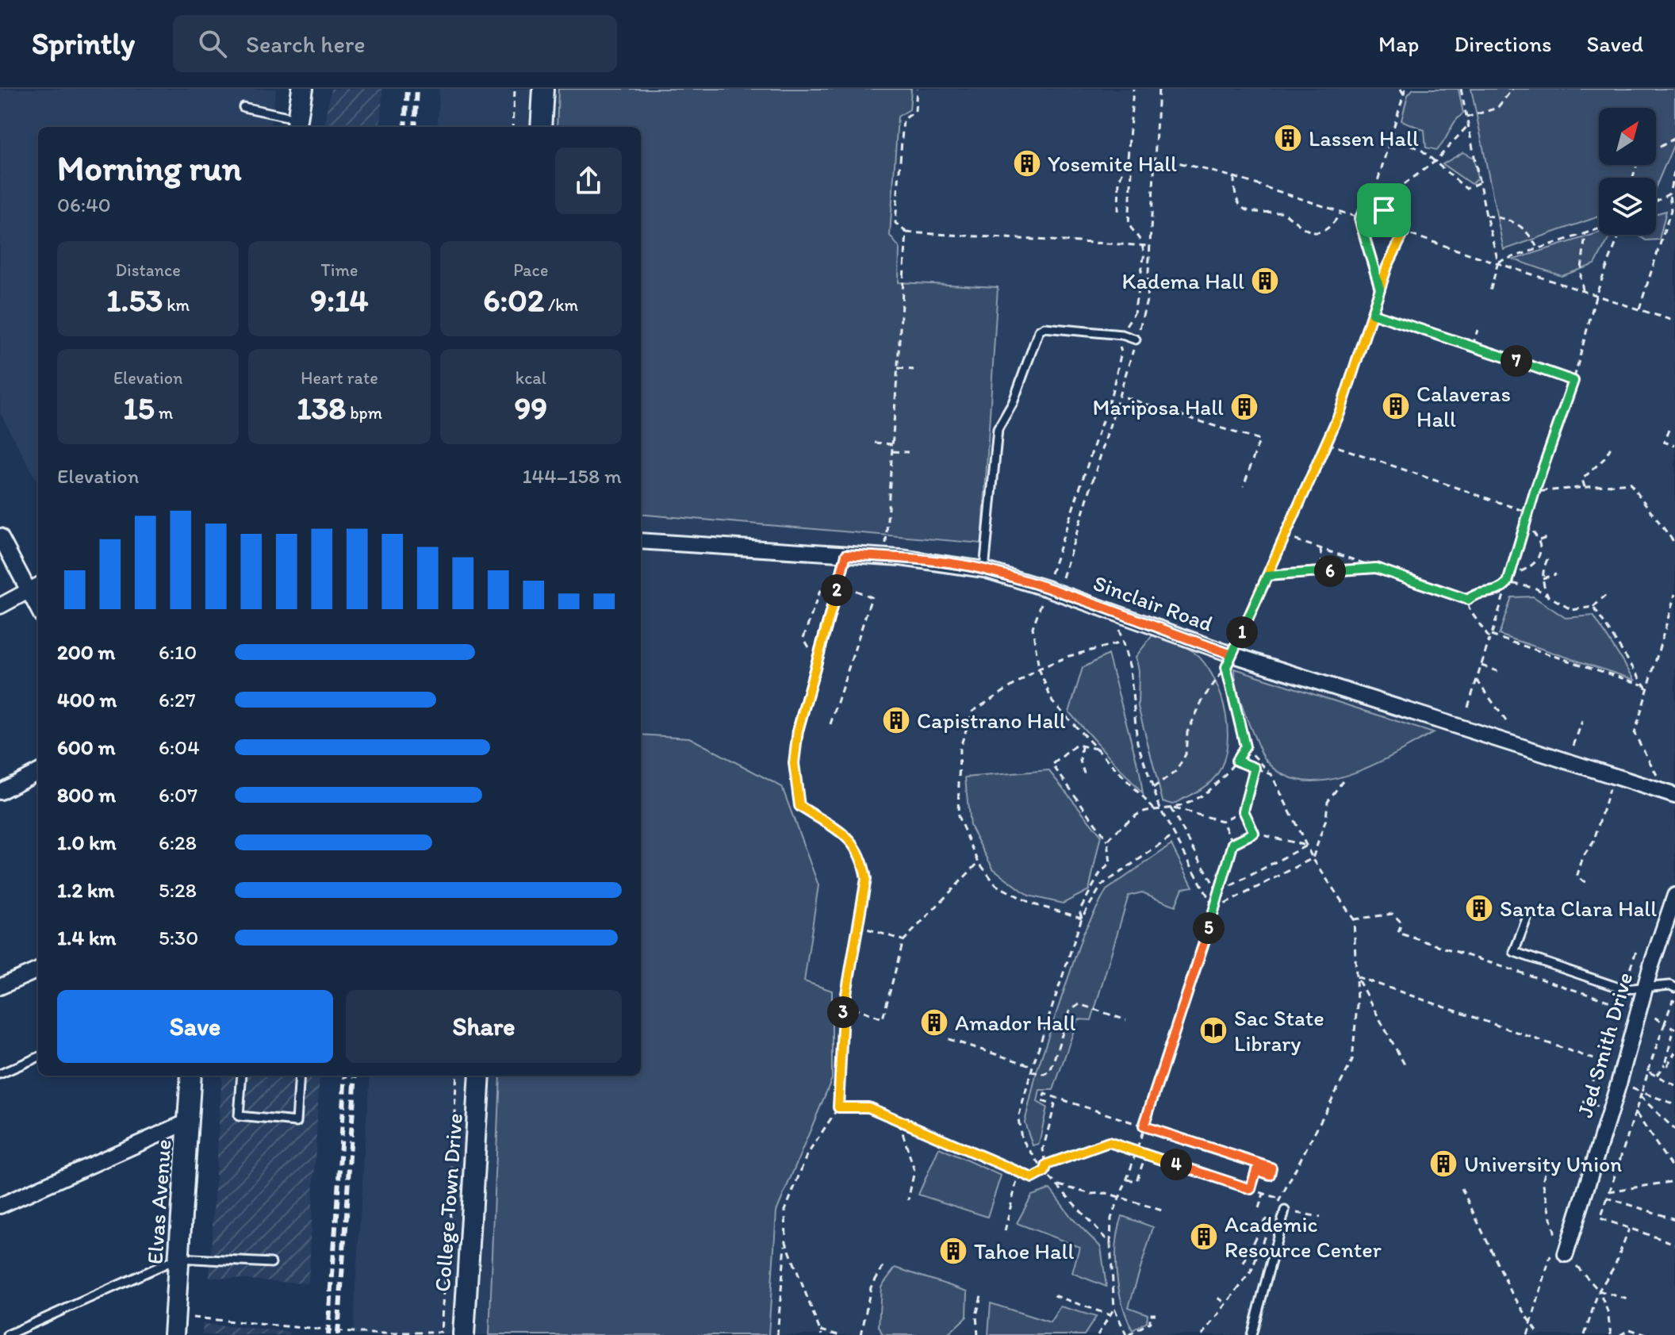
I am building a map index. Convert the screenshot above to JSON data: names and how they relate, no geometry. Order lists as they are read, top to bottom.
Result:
{
  "streets": {
    "street": [
      "Sinclair Road",
      "Jed Smith Drive",
      "Elvas Avenue",
      "College Town Drive"
    ]
  },
  "places": {
    "building": [
      "Lassen Hall",
      "Yosemite Hall",
      "Kadema Hall",
      "Calaveras Hall",
      "Mariposa Hall",
      "Capistrano Hall",
      "Santa Clara Hall",
      "Amador Hall",
      "University Union",
      "Academic Resource Center",
      "Tahoe Hall"
    ],
    "library": ["Sac State Library"]
  },
  "north": "top right",
  "page": {
    "header": "Sprintly",
    "search": "Search here",
    "nav": ["Map", "Directions", "Saved"],
    "heading": ["Morning run", "06:40"],
    "stats": [
      ["Distance", "1.53 km"],
      ["Time", "9:14"],
      ["Pace", "6:02 /km"],
      ["Elevation", "15 m"],
      ["Heart rate", "138 bpm"],
      ["kcal", "99"]
    ],
    "pins": [
      "7",
      "6",
      "2",
      "1",
      "5",
      "3",
      "4"
    ],
    "chart": ["Elevation", "144–158 m"],
    "list": [
      {
        "name": "200 m",
        "note": "6:10"
      },
      {
        "name": "400 m",
        "note": "6:27"
      },
      {
        "name": "600 m",
        "note": "6:04"
      },
      {
        "name": "800 m",
        "note": "6:07"
      },
      {
        "name": "1.0 km",
        "note": "6:28"
      },
      {
        "name": "1.2 km",
        "note": "5:28"
      },
      {
        "name": "1.4 km",
        "note": "5:30"
      }
    ],
    "buttons": ["Save", "Share"]
  }
}
